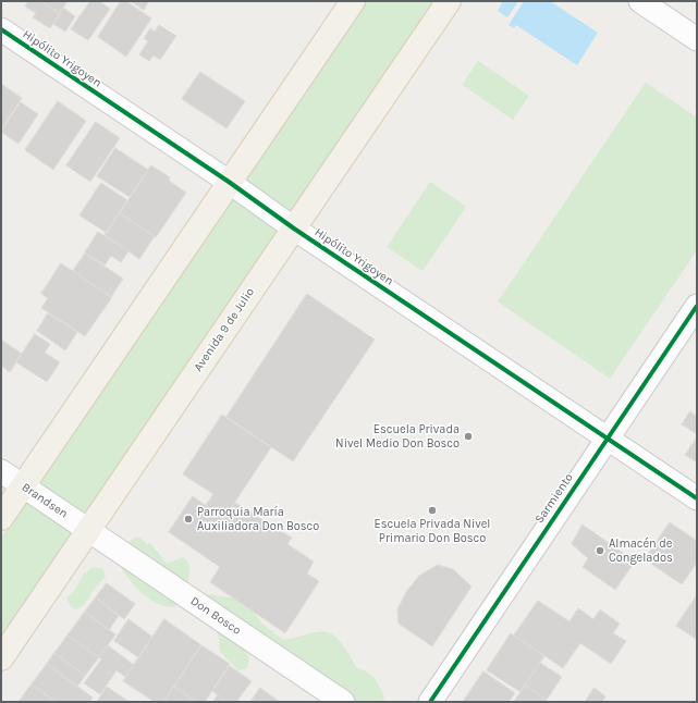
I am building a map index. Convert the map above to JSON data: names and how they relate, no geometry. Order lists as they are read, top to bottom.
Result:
{
  "streets": {
    "main road": ["Avenida 9 de Julio"],
    "street": [
      "Hipólito Yrigoyen",
      "Sarmiento",
      "Brandsen",
      "Don Bosco"
    ]
  },
  "crossings": [
    ["Hipólito Yrigoyen", "Avenida 9 de Julio"],
    ["Hipólito Yrigoyen", "Sarmiento"],
    ["Avenida 9 de Julio", "Brandsen"],
    ["Avenida 9 de Julio", "Don Bosco"],
    ["Brandsen", "Don Bosco"]
  ],
  "places": [
    "Escuela Privada Nivel Medio Don Bosco",
    "Escuela Privada Nivel Primario Don Bosco",
    "Parroquia María Auxiliadora Don Bosco",
    "Almacén de Congelados"
  ]
}
